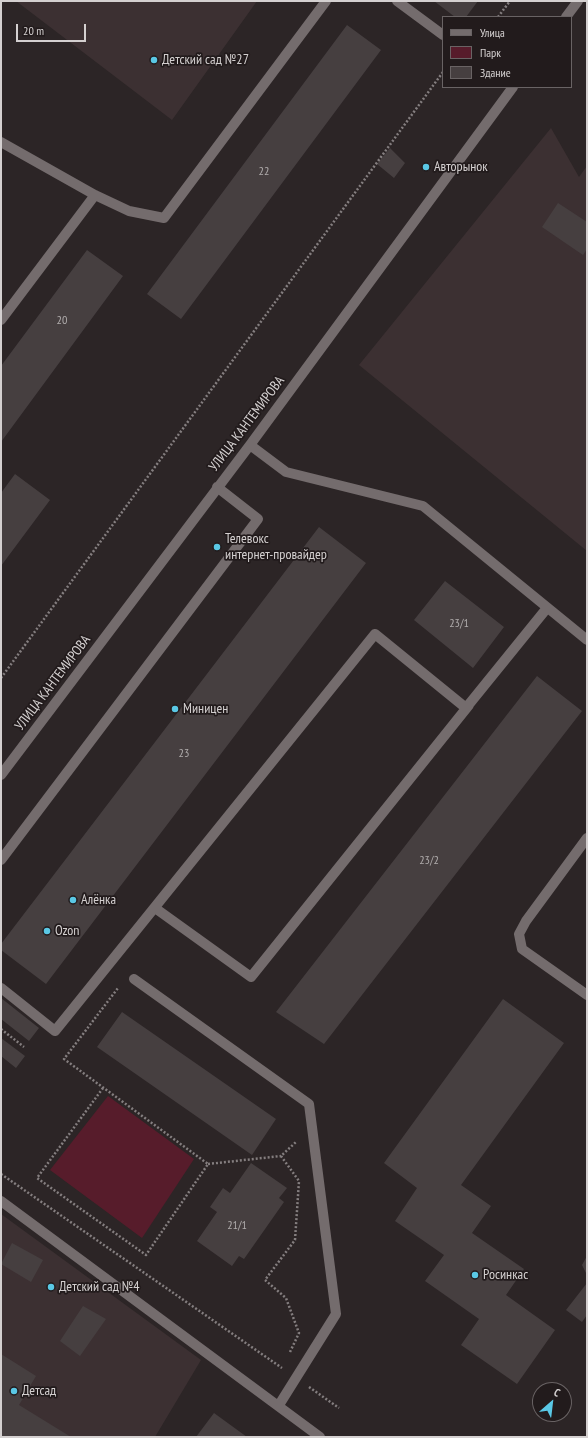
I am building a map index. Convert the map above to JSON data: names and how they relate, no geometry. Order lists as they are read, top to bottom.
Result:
{
  "streets": {
    "street": ["УЛИЦА КАНТЕМИРОВА"]
  },
  "places": [
    "Детский сад №27",
    "Авторынок",
    "Телевокс интернет-провайдер",
    "Миницен",
    "Алёнка",
    "Ozon",
    "Росинкас",
    "Детский сад №4",
    "Детсад"
  ],
  "house_numbers": [
    "22",
    "20",
    "23/1",
    "23",
    "23/2",
    "21/1"
  ],
  "legend": ["Улица", "Парк", "Здание"],
  "scale_bar": "20 m",
  "north": "top right"
}
